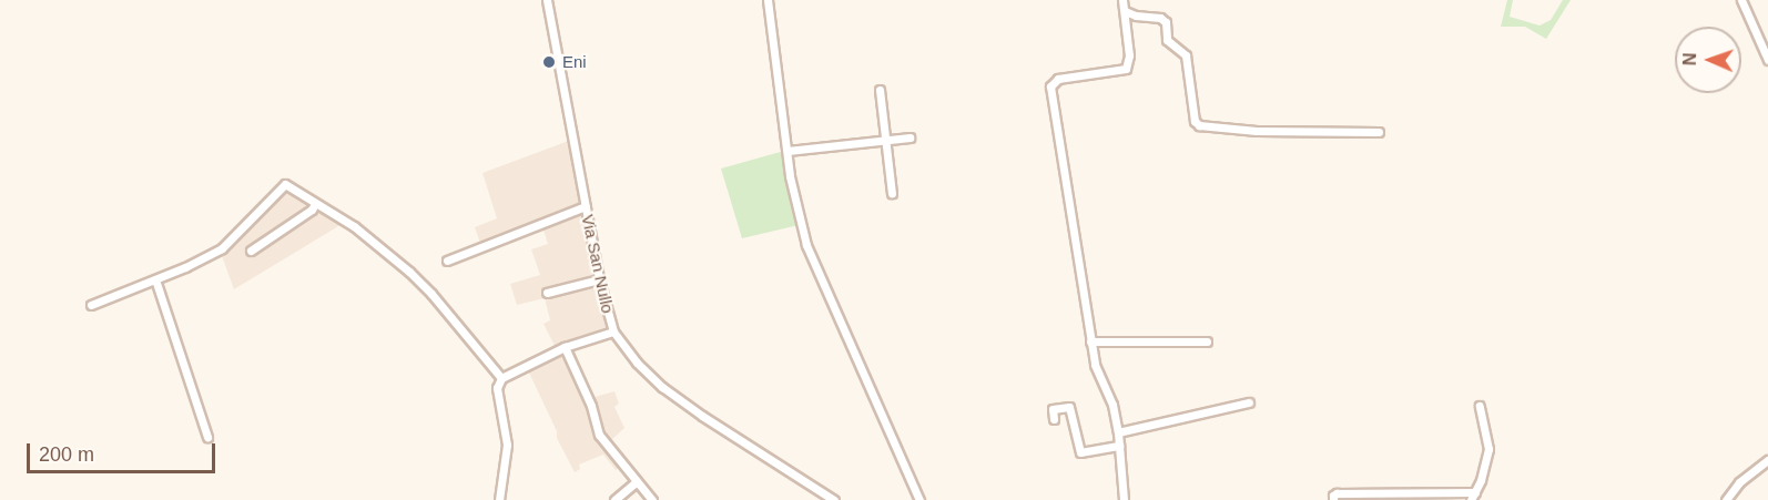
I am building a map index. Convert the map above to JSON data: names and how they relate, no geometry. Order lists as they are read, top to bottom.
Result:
{
  "streets": {
    "street": ["Via San Nullo"]
  },
  "places": ["Eni"],
  "scale_bar": "200 m",
  "north": "left"
}
